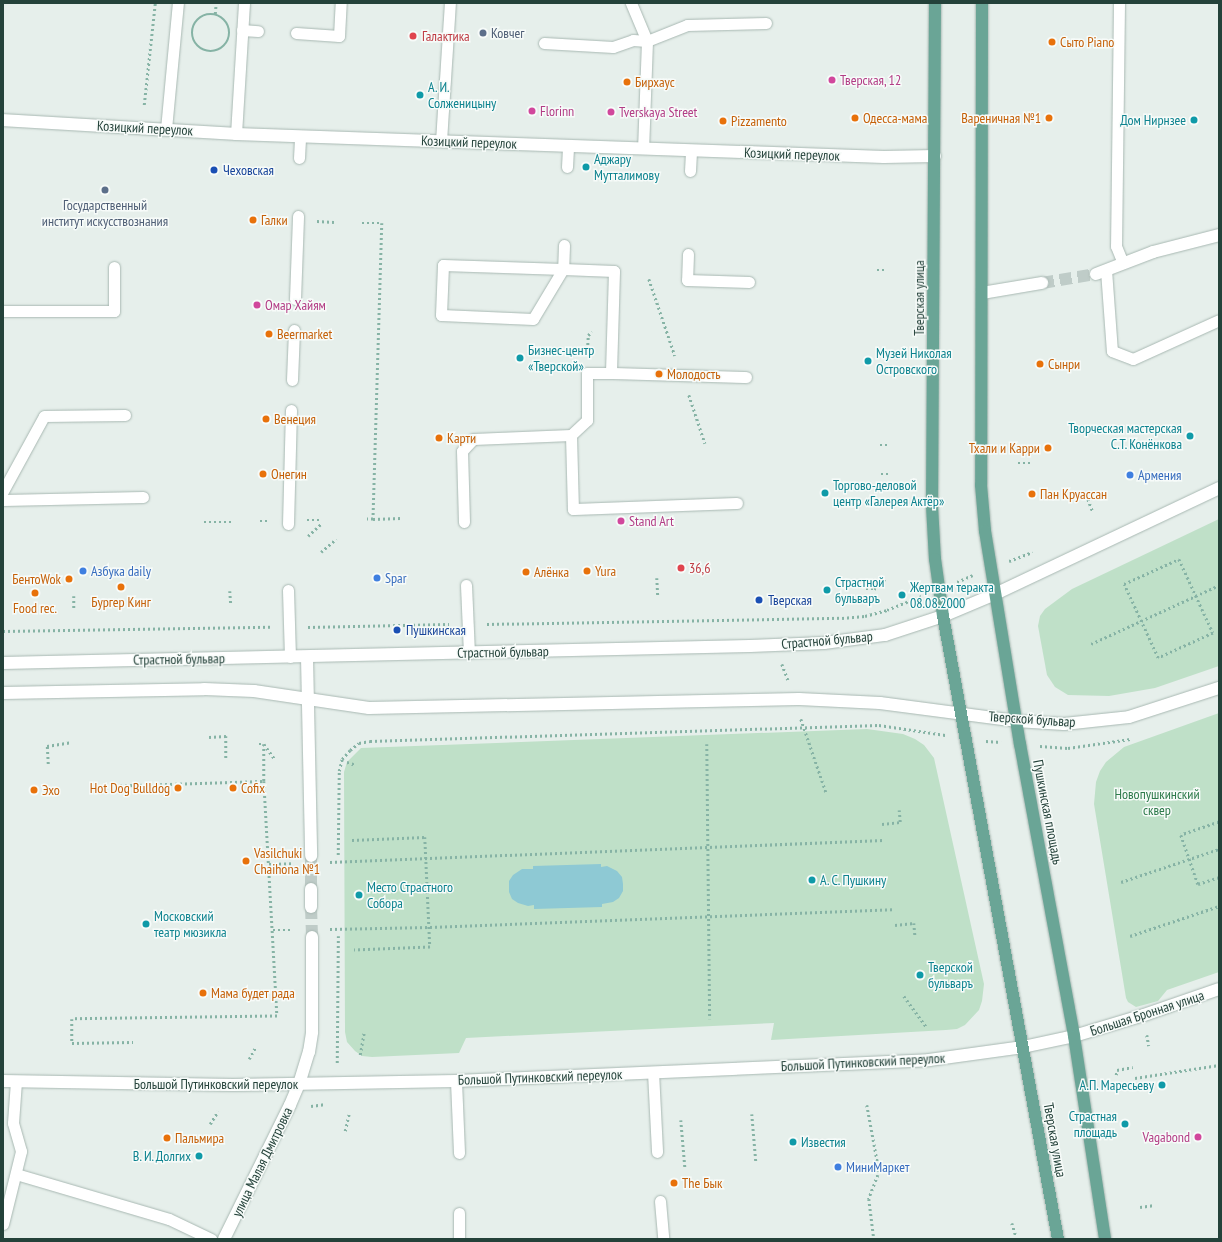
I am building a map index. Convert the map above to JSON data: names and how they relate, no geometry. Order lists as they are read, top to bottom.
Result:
{
  "streets": {
    "main road": [
      "Козицкий переулок",
      "Тверская улица",
      "Страстной бульвар",
      "Тверской бульвар",
      "Пушкинская площадь",
      "Большая Бронная улица",
      "Большой Путинковский переулок",
      "улица Малая Дмитровка"
    ]
  },
  "crossings": [
    ["Козицкий переулок", "Тверская улица"],
    ["Тверская улица", "Страстной бульвар"],
    ["Тверская улица", "Большой Путинковский переулок"],
    ["Страстной бульвар", "Пушкинская площадь"],
    ["Тверской бульвар", "Пушкинская площадь"],
    ["Пушкинская площадь", "Большая Бронная улица"],
    ["Пушкинская площадь", "Большой Путинковский переулок"],
    ["Большая Бронная улица", "Большой Путинковский переулок"],
    ["Большой Путинковский переулок", "улица Малая Дмитровка"]
  ],
  "parks": ["Новопушкинский сквер"],
  "places": [
    "Ковчег",
    "Галактика",
    "Сыто Piano",
    "Тверская, 12",
    "Бирхаус",
    "А. И. Солженицыну",
    "Florinn",
    "Tverskaya Street",
    "Одесса-мама",
    "Вареничная №1",
    "Дом Нирнзее",
    "Pizzamento",
    "Аджару Мутталимову",
    "Чеховская",
    "Государственный институт искусствознания",
    "Галки",
    "Омар Хайям",
    "Beermarket",
    "Бизнес-центр «Тверской»",
    "Музей Николая Островского",
    "Сынри",
    "Молодость",
    "Венеция",
    "Творческая мастерская С.Т. Конёнкова",
    "Карти",
    "Тхали и Карри",
    "Онегин",
    "Армения",
    "Торгово-деловой центр «Галерея Актёр»",
    "Пан Круассан",
    "Stand Art",
    "36,6",
    "Азбука daily",
    "Yura",
    "Алёнка",
    "Spar",
    "БентоWok",
    "Бургер Кинг",
    "Страстной бульваръ",
    "Food rec.",
    "Жертвам теракта 08.08.2000",
    "Тверская",
    "Пушкинская",
    "Hot Dog Bulldog",
    "Cofix",
    "Эхо",
    "Vasilchuki Chaihona №1",
    "А. С. Пушкину",
    "Место Страстного Собора",
    "Московский театр мюзикла",
    "Тверской бульваръ",
    "Мама будет рада",
    "А.П. Маресьеву",
    "Страстная площадь",
    "Vagabond",
    "Пальмира",
    "Известия",
    "В. И. Долгих",
    "МиниМаркет",
    "The Бык"
  ]
}
